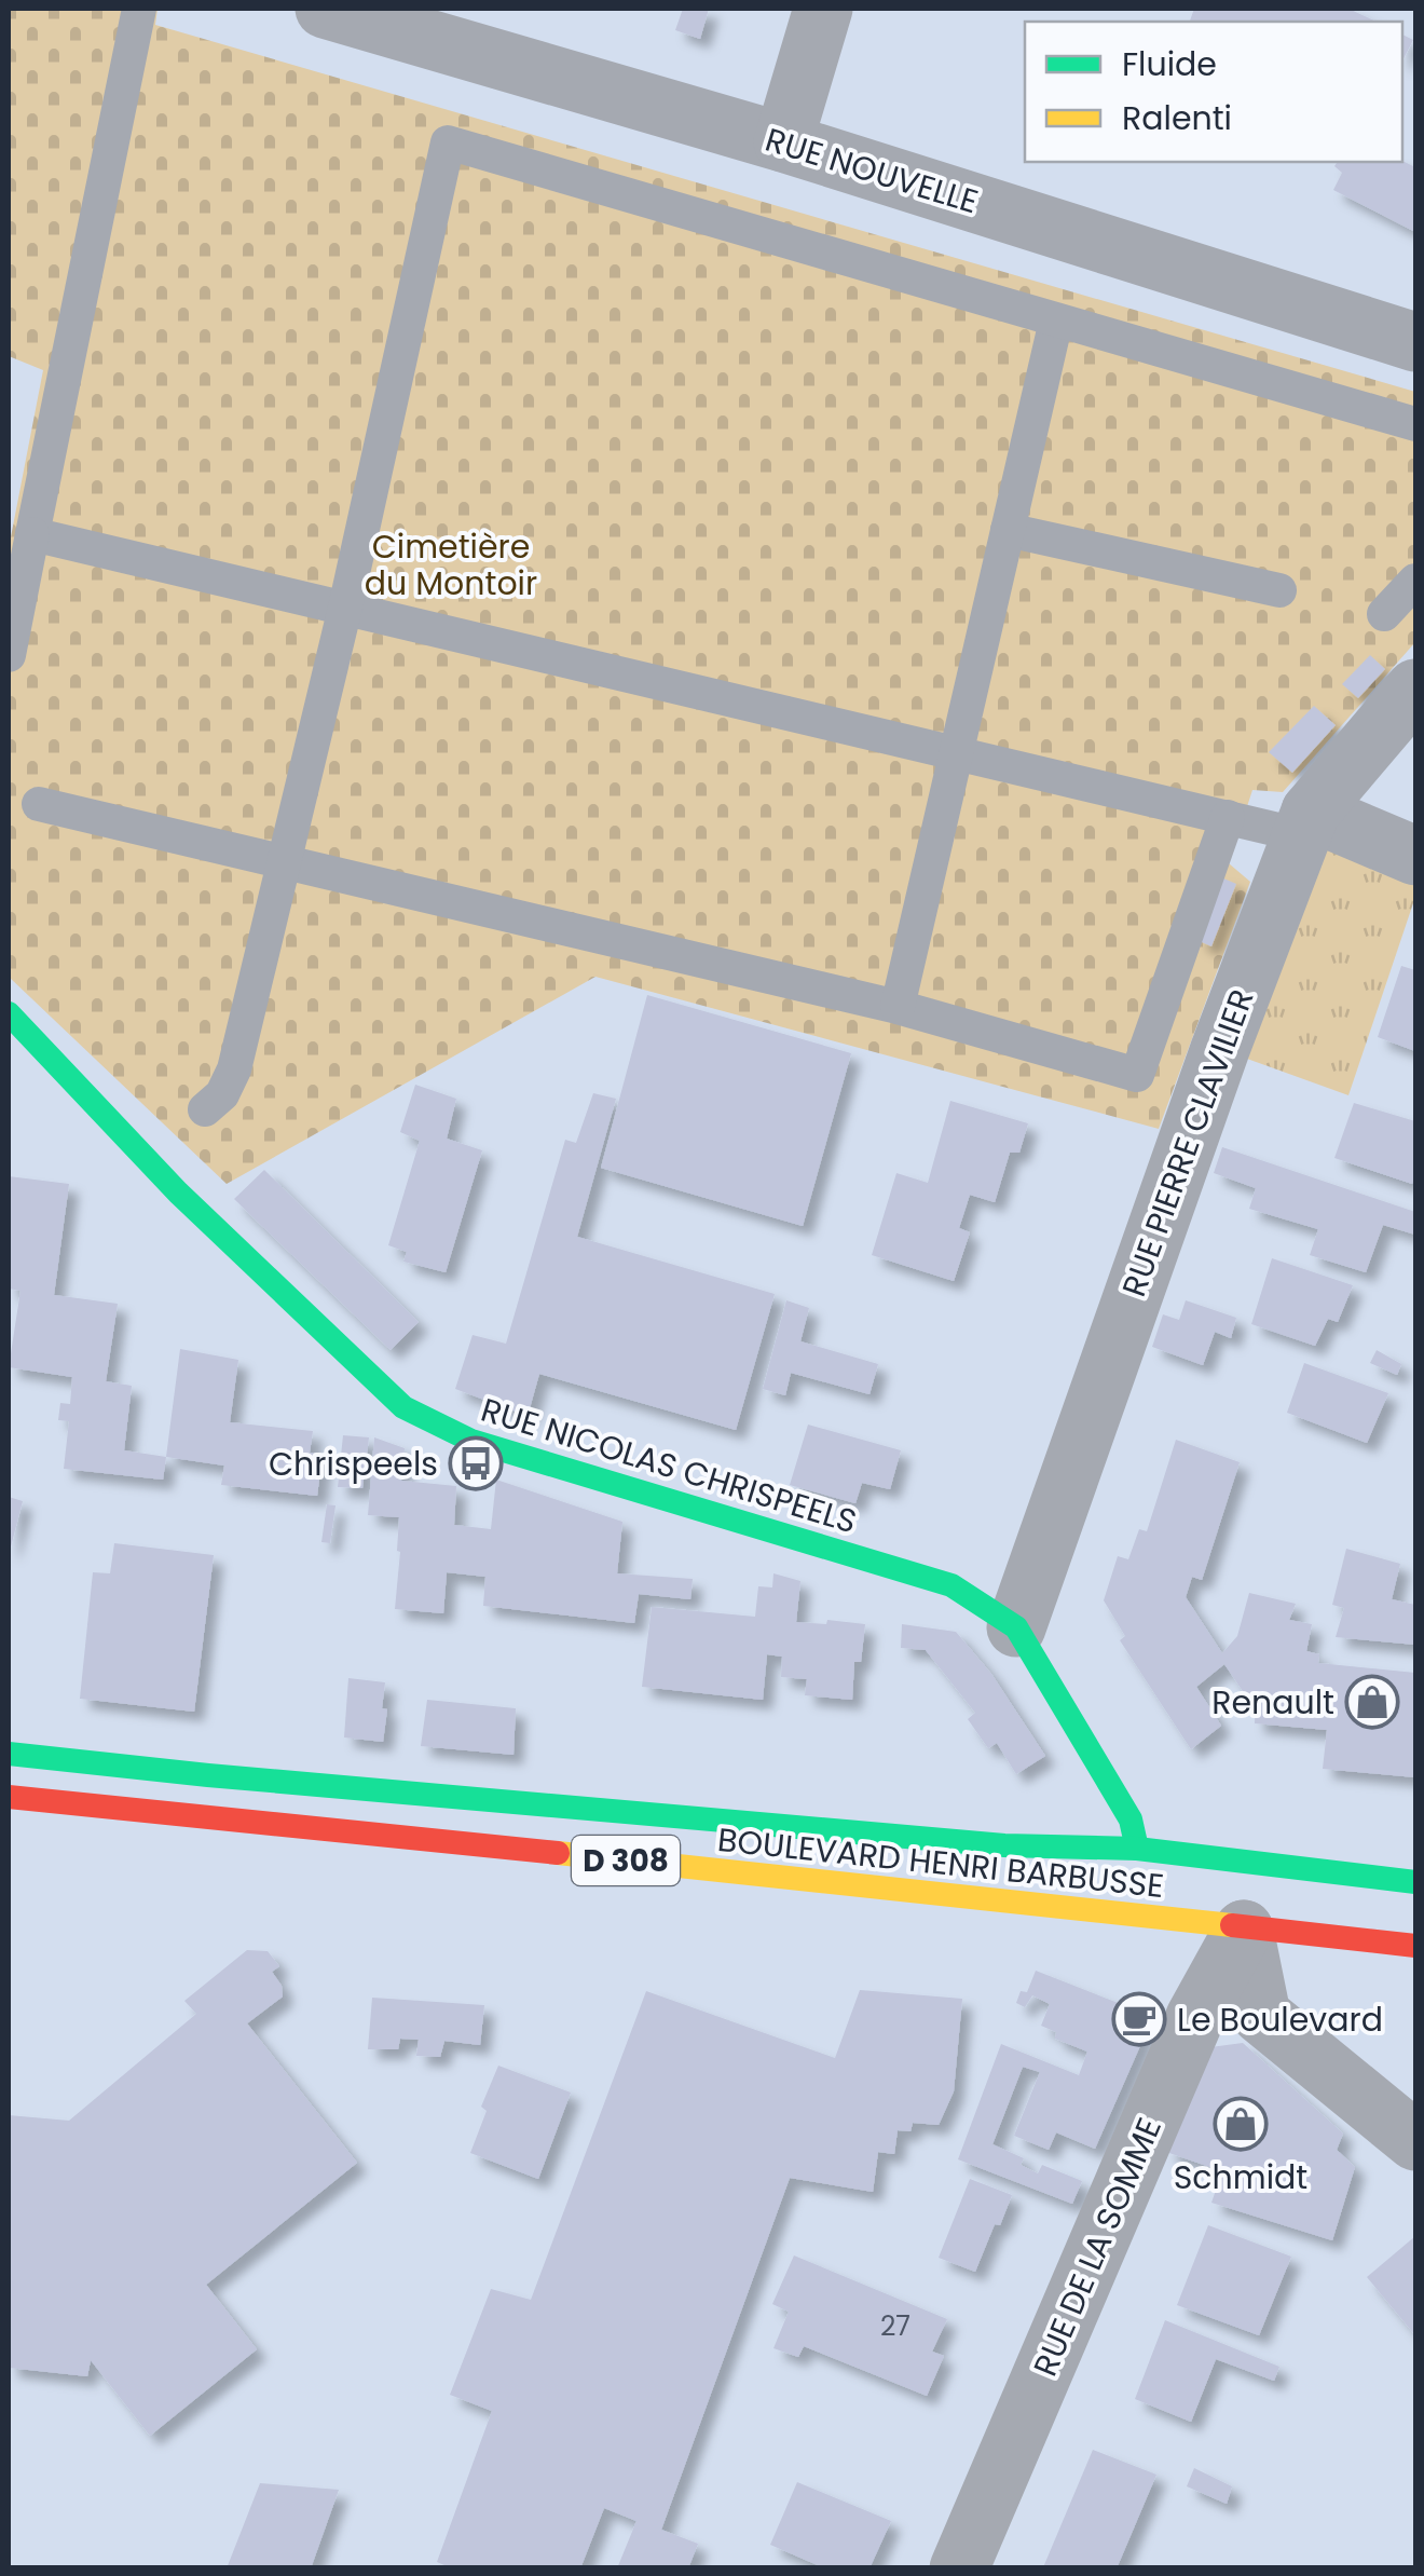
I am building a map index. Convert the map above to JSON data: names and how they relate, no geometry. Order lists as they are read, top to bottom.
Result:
{
  "streets": {
    "main road": ["RUE NICOLAS CHRISPEELS", "D 308", "BOULEVARD HENRI BARBUSSE"],
    "street": ["RUE NOUVELLE", "RUE PIERRE CLAVILIER", "RUE DE LA SOMME"]
  },
  "crossings": [
    ["RUE PIERRE CLAVILIER", "RUE NICOLAS CHRISPEELS"],
    ["RUE NICOLAS CHRISPEELS", "BOULEVARD HENRI BARBUSSE"],
    ["BOULEVARD HENRI BARBUSSE", "RUE DE LA SOMME"]
  ],
  "parks": ["Cimetière du Montoir"],
  "places": {
    "bus stop": ["Chrispeels"],
    "shop": ["Renault", "Schmidt"],
    "cafe": ["Le Boulevard"]
  },
  "house_numbers": ["27"],
  "legend": ["Fluide", "Ralenti"]
}
